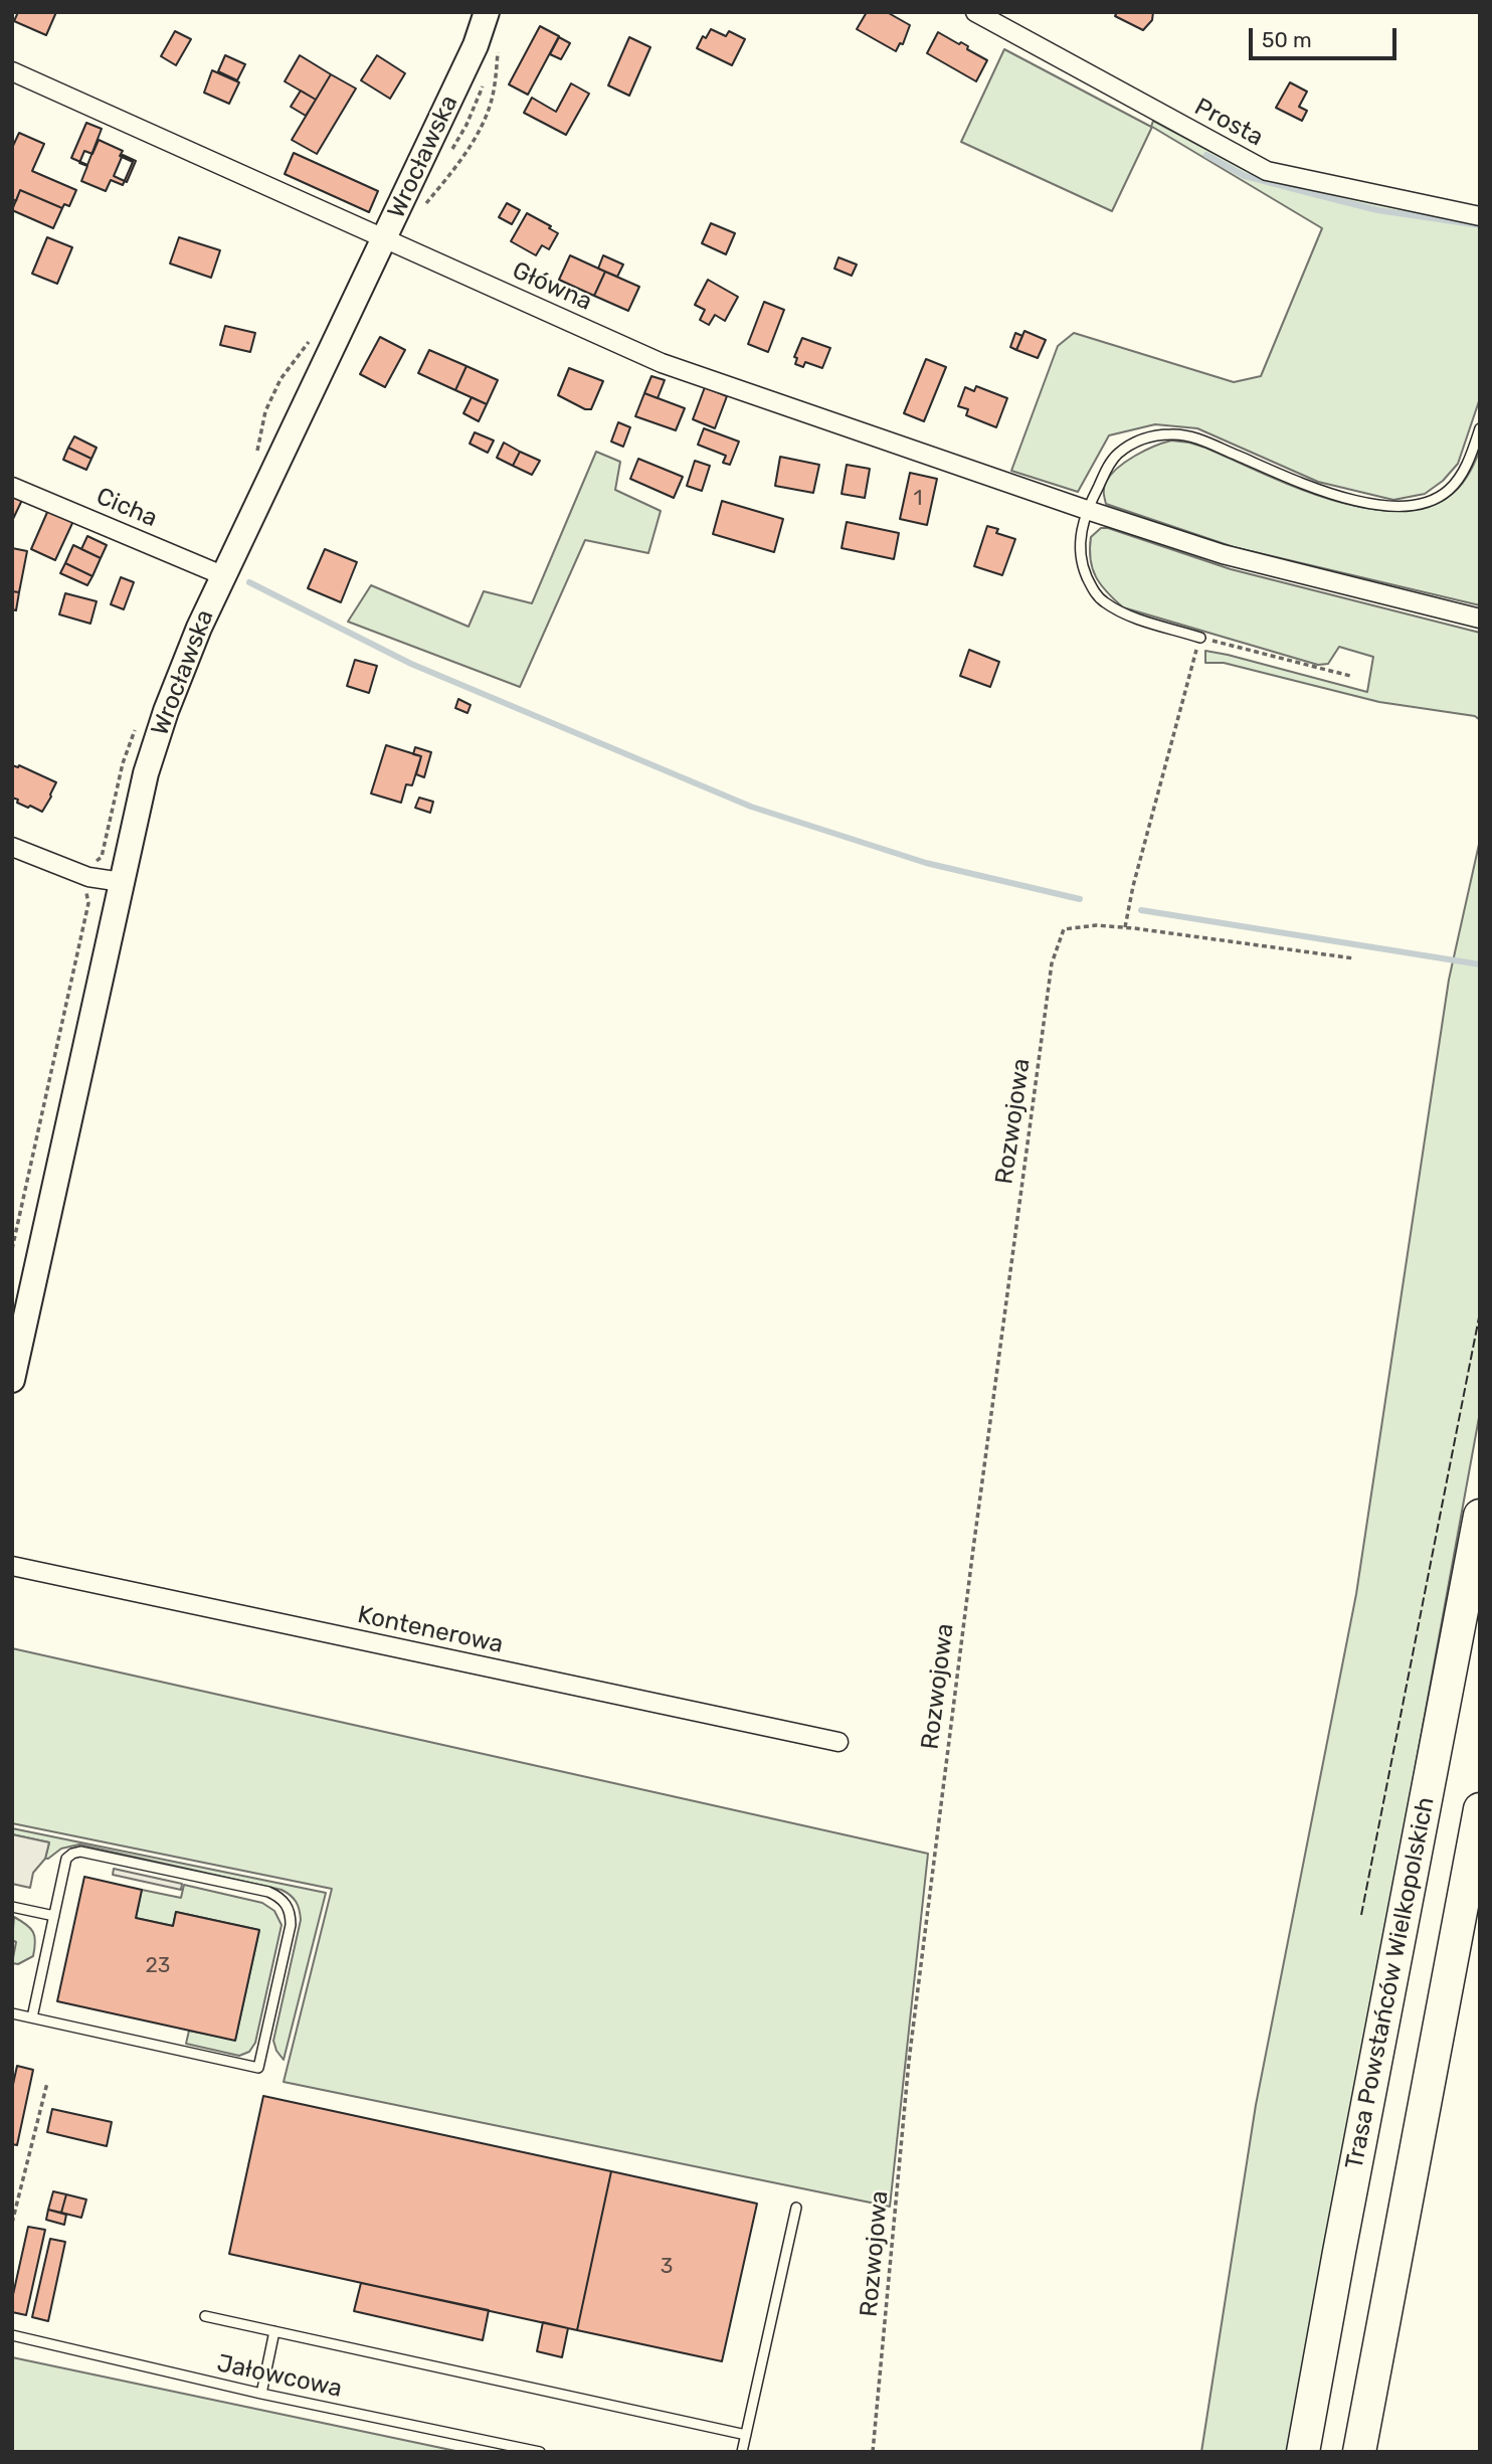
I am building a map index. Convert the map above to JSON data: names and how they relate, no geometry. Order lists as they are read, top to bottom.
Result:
{
  "streets": {
    "highway": ["Trasa Powstańców Wielkopolskich"],
    "main road": ["Wrocławska"],
    "street": [
      "Prosta",
      "Główna",
      "Cicha",
      "Kontenerowa"
    ],
    "lane": ["Jałowcowa"],
    "path": ["Rozwojowa"]
  },
  "crossings": [
    ["Wrocławska", "Główna"],
    ["Wrocławska", "Cicha"]
  ],
  "house_numbers": ["1", "23", "3"],
  "scale_bar": "50 m"
}
